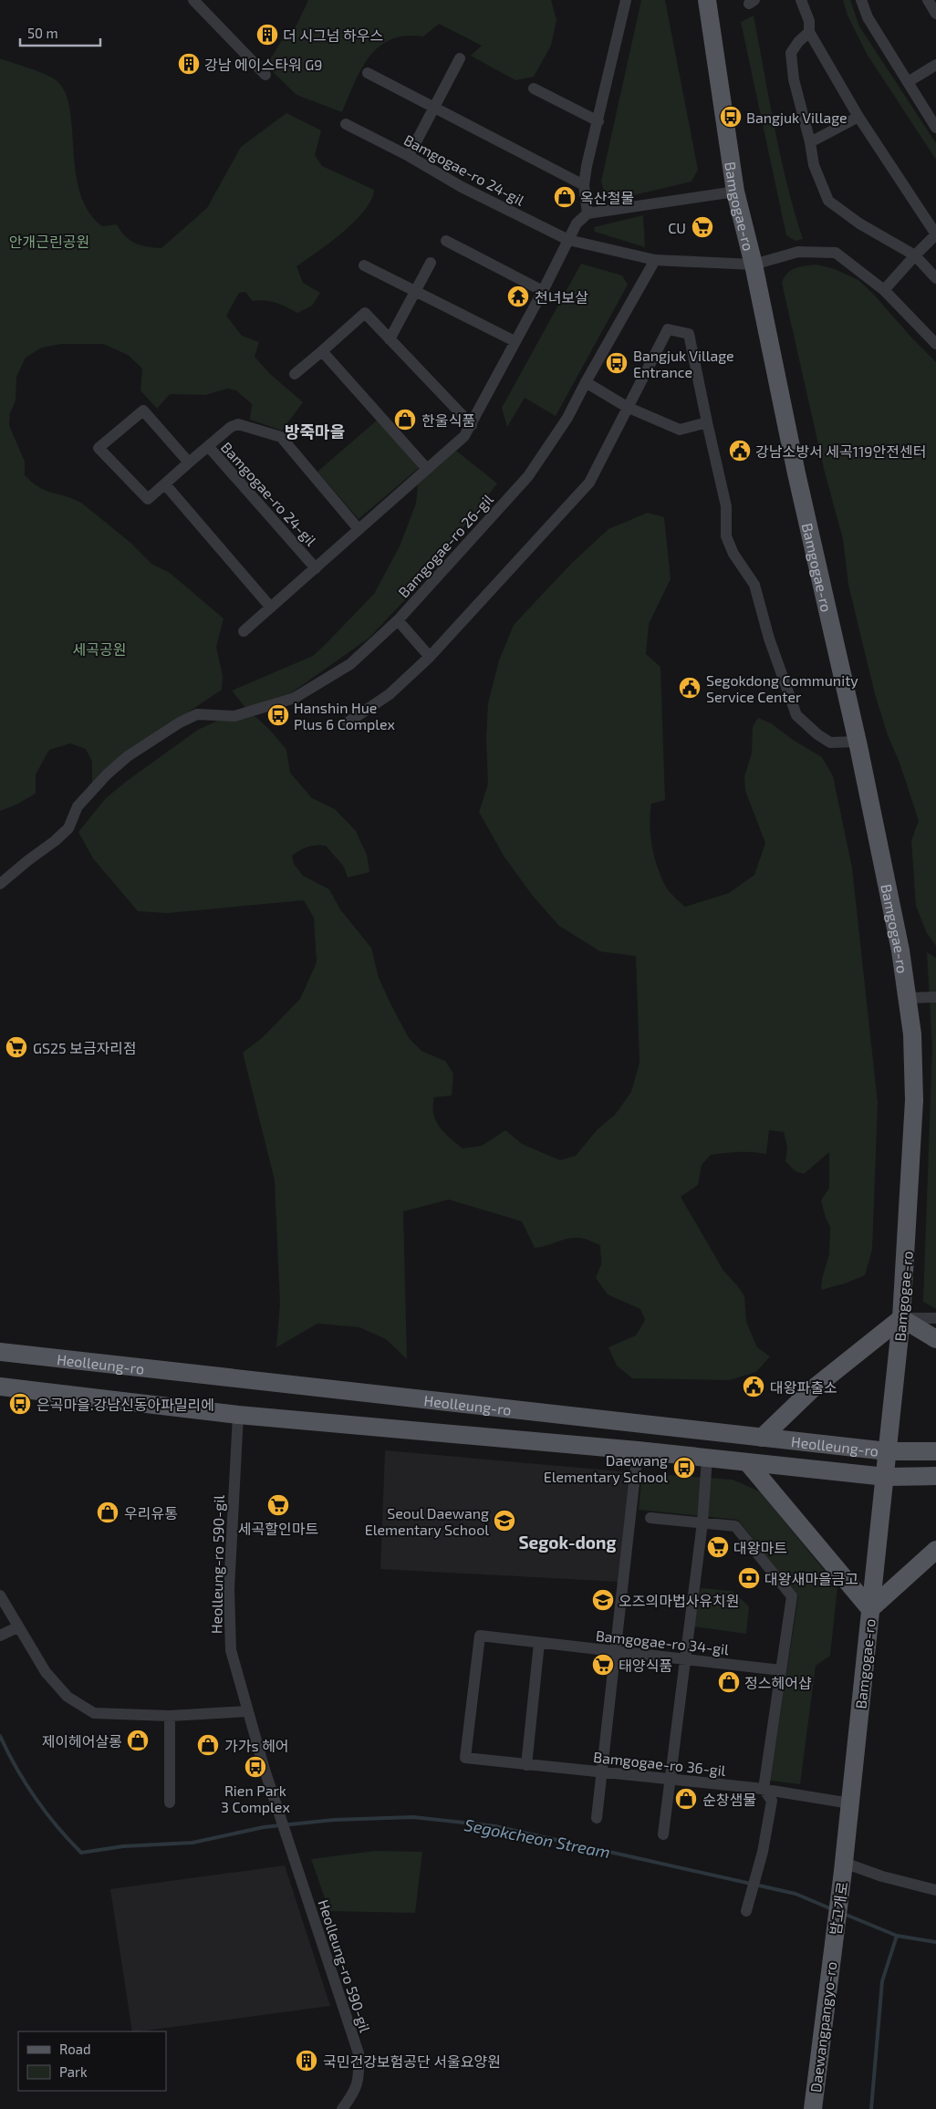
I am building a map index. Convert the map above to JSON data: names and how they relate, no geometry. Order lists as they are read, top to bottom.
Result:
{
  "streets": {
    "main road": [
      "Bamgogae-ro",
      "Heolleung-ro",
      "밤고개로",
      "Daewangpangyo-ro"
    ],
    "street": [
      "Bamgogae-ro 24-gil",
      "Bamgogae-ro 26-gil",
      "Heolleung-ro 590-gil",
      "Bamgogae-ro 34-gil",
      "Bamgogae-ro 36-gil"
    ]
  },
  "crossings": [
    ["Bamgogae-ro", "Heolleung-ro"],
    ["Bamgogae-ro", "Bamgogae-ro 36-gil"],
    ["Bamgogae-ro", "밤고개로"],
    ["Heolleung-ro", "Heolleung-ro 590-gil"],
    ["Bamgogae-ro 34-gil", "Bamgogae-ro 36-gil"],
    ["밤고개로", "Daewangpangyo-ro"]
  ],
  "districts": ["방죽마을", "Segok-dong"],
  "water": ["Segokcheon Stream"],
  "parks": ["안개근린공원", "세곡공원"],
  "places": {
    "building": ["더 시그넘 하우스", "강남 에이스타워 G9", "국민건강보험공단 서울요양원"],
    "bus stop": [
      "Bangjuk Village",
      "Bangjuk Village Entrance",
      "Hanshin Hue Plus 6 Complex",
      "은곡마을.강남신동아파밀리에",
      "Daewang Elementary School",
      "Rien Park 3 Complex"
    ],
    "shop": [
      "옥산철물",
      "한울식품",
      "우리유통",
      "정스헤어샵",
      "제이헤어살롱",
      "가가s 헤어",
      "순창샘물"
    ],
    "supermarket": [
      "CU",
      "GS25 보금자리점",
      "세곡할인마트",
      "대왕마트",
      "태양식품"
    ],
    "temple": ["천녀보살"],
    "public building": ["강남소방서 세곡119안전센터", "Segokdong Community Service Center", "대왕파출소"],
    "school or university": ["Seoul Daewang Elementary School", "오즈의마법사유치원"],
    "bank": ["대왕새마을금고"]
  },
  "legend": ["Road", "Park"],
  "scale_bar": "50 m"
}
